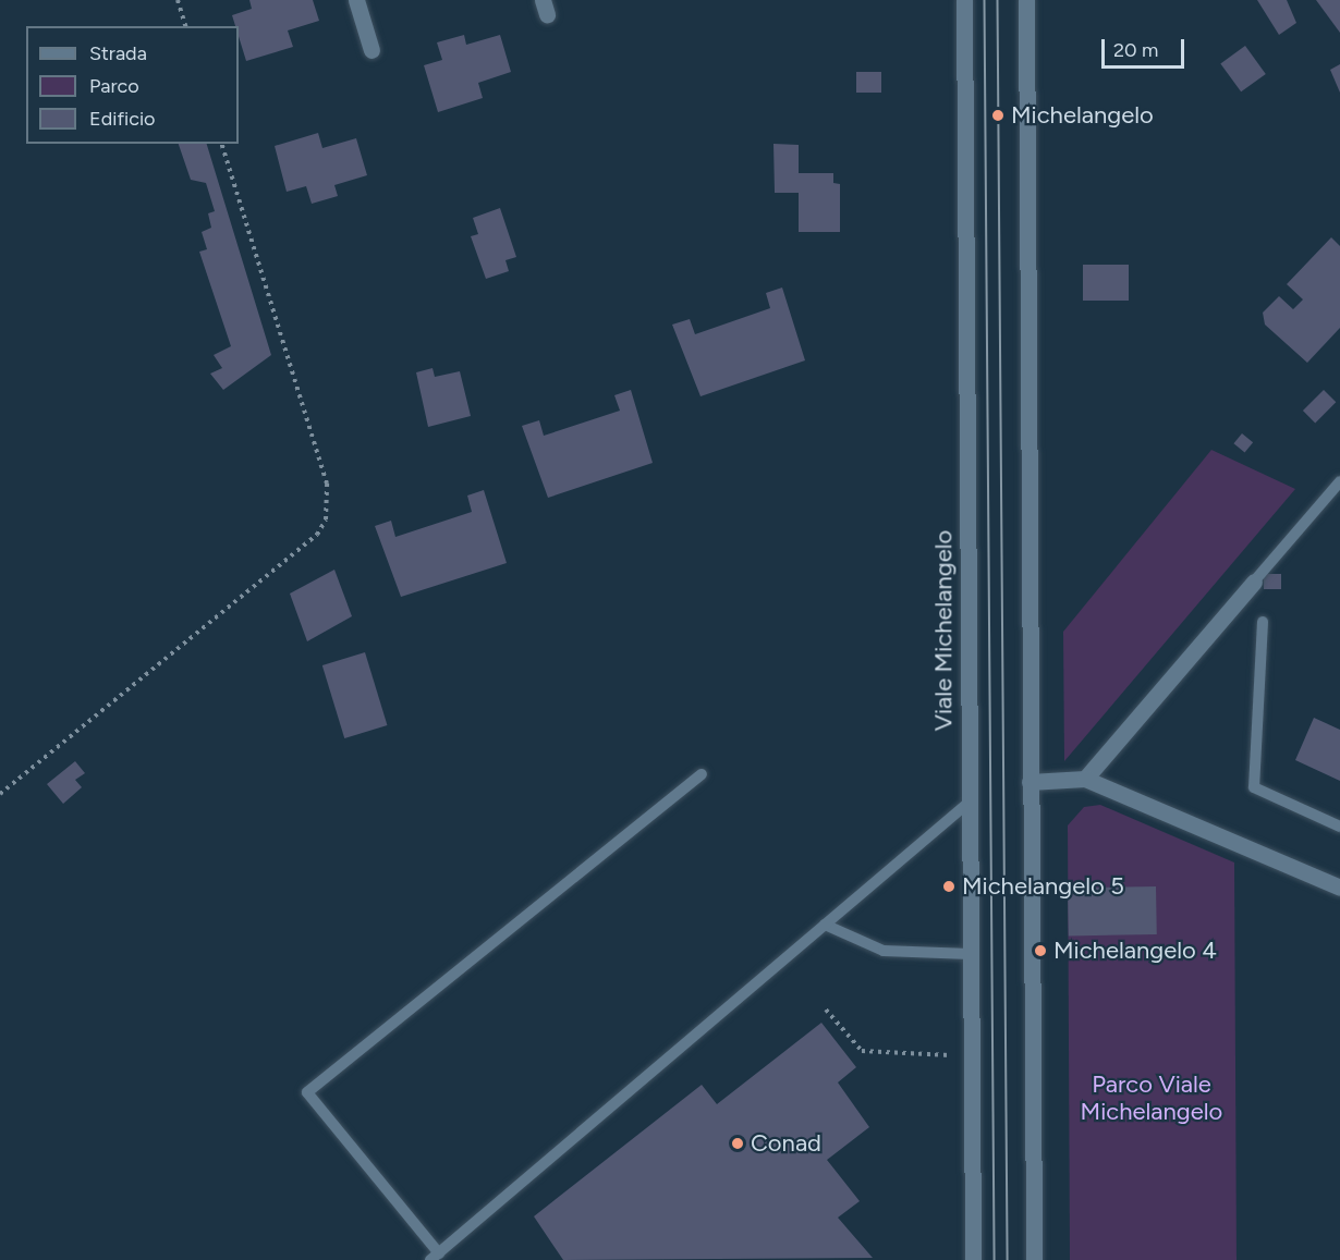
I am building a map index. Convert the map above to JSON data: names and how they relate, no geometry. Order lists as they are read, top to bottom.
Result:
{
  "streets": {
    "street": ["Viale Michelangelo"]
  },
  "parks": ["Parco Viale Michelangelo"],
  "places": [
    "Michelangelo",
    "Michelangelo 5",
    "Michelangelo 4",
    "Conad"
  ],
  "legend": ["Strada", "Parco", "Edificio"],
  "scale_bar": "20 m"
}
